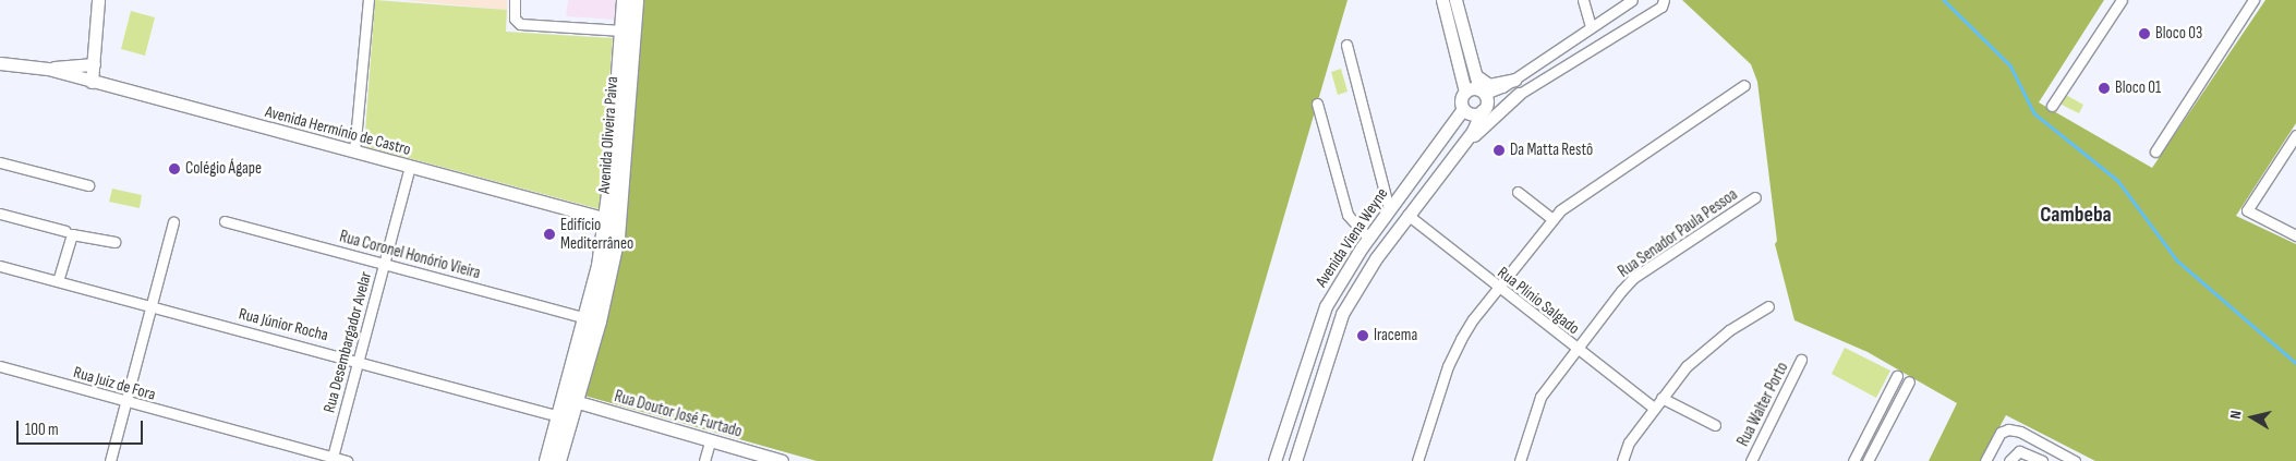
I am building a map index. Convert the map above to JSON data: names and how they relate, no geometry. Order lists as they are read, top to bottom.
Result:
{
  "streets": {
    "main road": ["Avenida Oliveira Paiva"],
    "street": [
      "Avenida Hermínio de Castro",
      "Rua Senador Paula Pessoa",
      "Avenida Viena Weyne",
      "Rua Coronel Honório Vieira",
      "Rua Plínio Salgado",
      "Rua Júnior Rocha",
      "Rua Desembargador Avelar",
      "Rua Juiz de Fora",
      "Rua Walter Porto",
      "Rua Doutor José Furtado"
    ]
  },
  "crossings": [
    ["Avenida Hermínio de Castro", "Avenida Oliveira Paiva"],
    ["Avenida Hermínio de Castro", "Rua Desembargador Avelar"],
    ["Avenida Oliveira Paiva", "Rua Coronel Honório Vieira"],
    ["Avenida Oliveira Paiva", "Rua Júnior Rocha"],
    ["Avenida Oliveira Paiva", "Rua Doutor José Furtado"],
    ["Rua Senador Paula Pessoa", "Rua Plínio Salgado"],
    ["Avenida Viena Weyne", "Rua Plínio Salgado"],
    ["Rua Coronel Honório Vieira", "Rua Desembargador Avelar"],
    ["Rua Júnior Rocha", "Rua Desembargador Avelar"],
    ["Rua Desembargador Avelar", "Rua Juiz de Fora"]
  ],
  "districts": ["Cambeba"],
  "places": [
    "Bloco 03",
    "Bloco 01",
    "Da Matta Restô",
    "Colégio Ágape",
    "Edifício Mediterrâneo",
    "Iracema"
  ],
  "scale_bar": "100 m",
  "north": "left"
}
